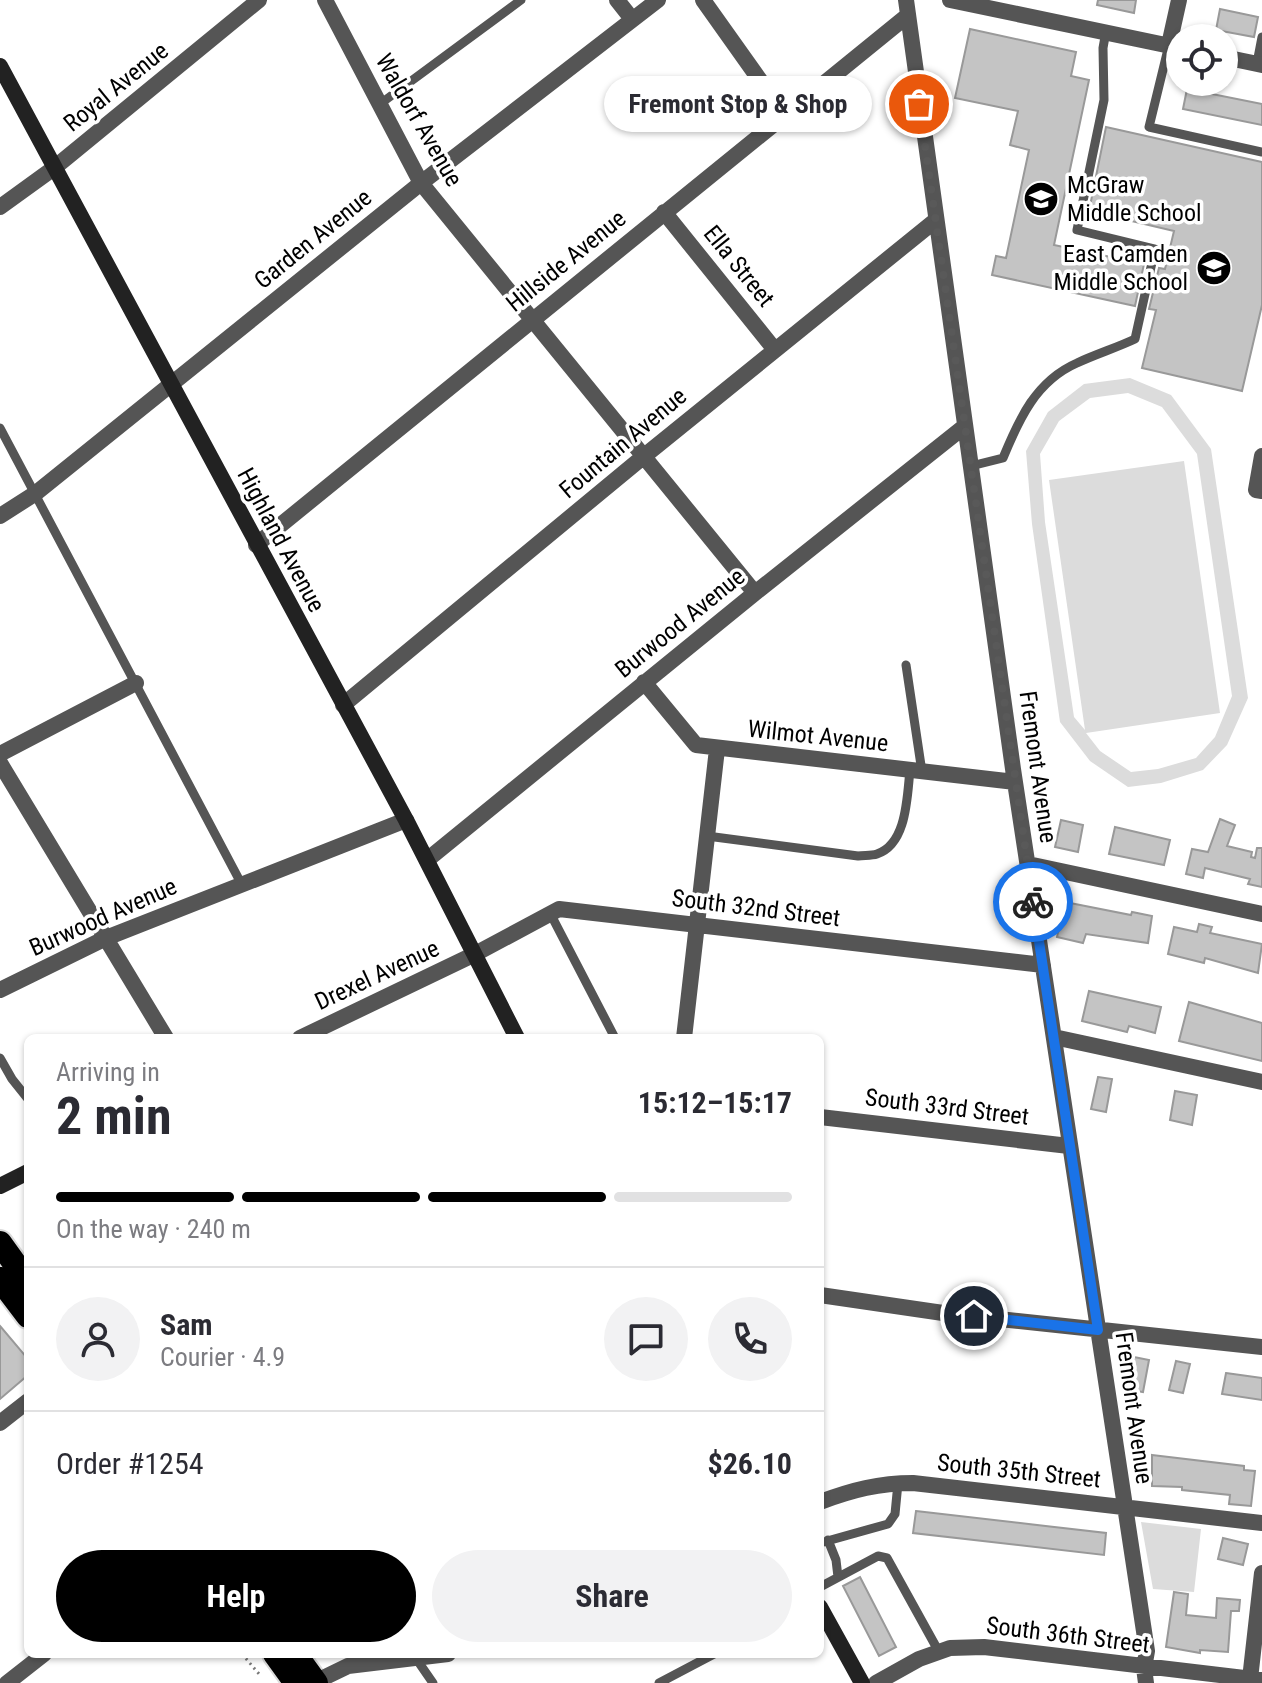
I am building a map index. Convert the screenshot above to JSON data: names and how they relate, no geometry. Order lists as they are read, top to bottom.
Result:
{
  "streets": {
    "street": [
      "Royal Avenue",
      "Waldorf Avenue",
      "Garden Avenue",
      "Hillside Avenue",
      "Ella Street",
      "Fountain Avenue",
      "Highland Avenue",
      "Burwood Avenue",
      "Wilmot Avenue",
      "Fremont Avenue",
      "South 32nd Street",
      "Drexel Avenue",
      "South 33rd Street",
      "South 35th Street",
      "South 36th Street"
    ]
  },
  "crossings": [
    ["Royal Avenue", "Highland Avenue"],
    ["Waldorf Avenue", "Garden Avenue"],
    ["Waldorf Avenue", "Hillside Avenue"],
    ["Waldorf Avenue", "Fountain Avenue"],
    ["Waldorf Avenue", "Burwood Avenue"],
    ["Garden Avenue", "Highland Avenue"],
    ["Hillside Avenue", "Ella Street"],
    ["Hillside Avenue", "Highland Avenue"],
    ["Hillside Avenue", "Fremont Avenue"],
    ["Ella Street", "Fountain Avenue"],
    ["Fountain Avenue", "Highland Avenue"],
    ["Fountain Avenue", "Fremont Avenue"],
    ["Highland Avenue", "Burwood Avenue"],
    ["Highland Avenue", "South 32nd Street"],
    ["Highland Avenue", "Drexel Avenue"],
    ["Burwood Avenue", "Wilmot Avenue"],
    ["Burwood Avenue", "Fremont Avenue"],
    ["Wilmot Avenue", "Fremont Avenue"],
    ["Fremont Avenue", "South 32nd Street"],
    ["Fremont Avenue", "South 33rd Street"],
    ["Fremont Avenue", "South 35th Street"],
    ["Fremont Avenue", "South 36th Street"],
    ["South 32nd Street", "Drexel Avenue"]
  ],
  "places": {
    "other": ["Fremont Stop & Shop"],
    "school or university": ["McGraw Middle School", "East Camden Middle School"]
  },
  "page": {
    "bubble": "Fremont Stop & Shop",
    "heading": ["2 min", "Arriving in", "15:12–15:17"],
    "panel": [
      "Sam",
      "Courier · 4.9",
      "Order #1254",
      "$26.10"
    ],
    "bar": "On the way · 240 m",
    "buttons": ["Help", "Share"]
  }
}
